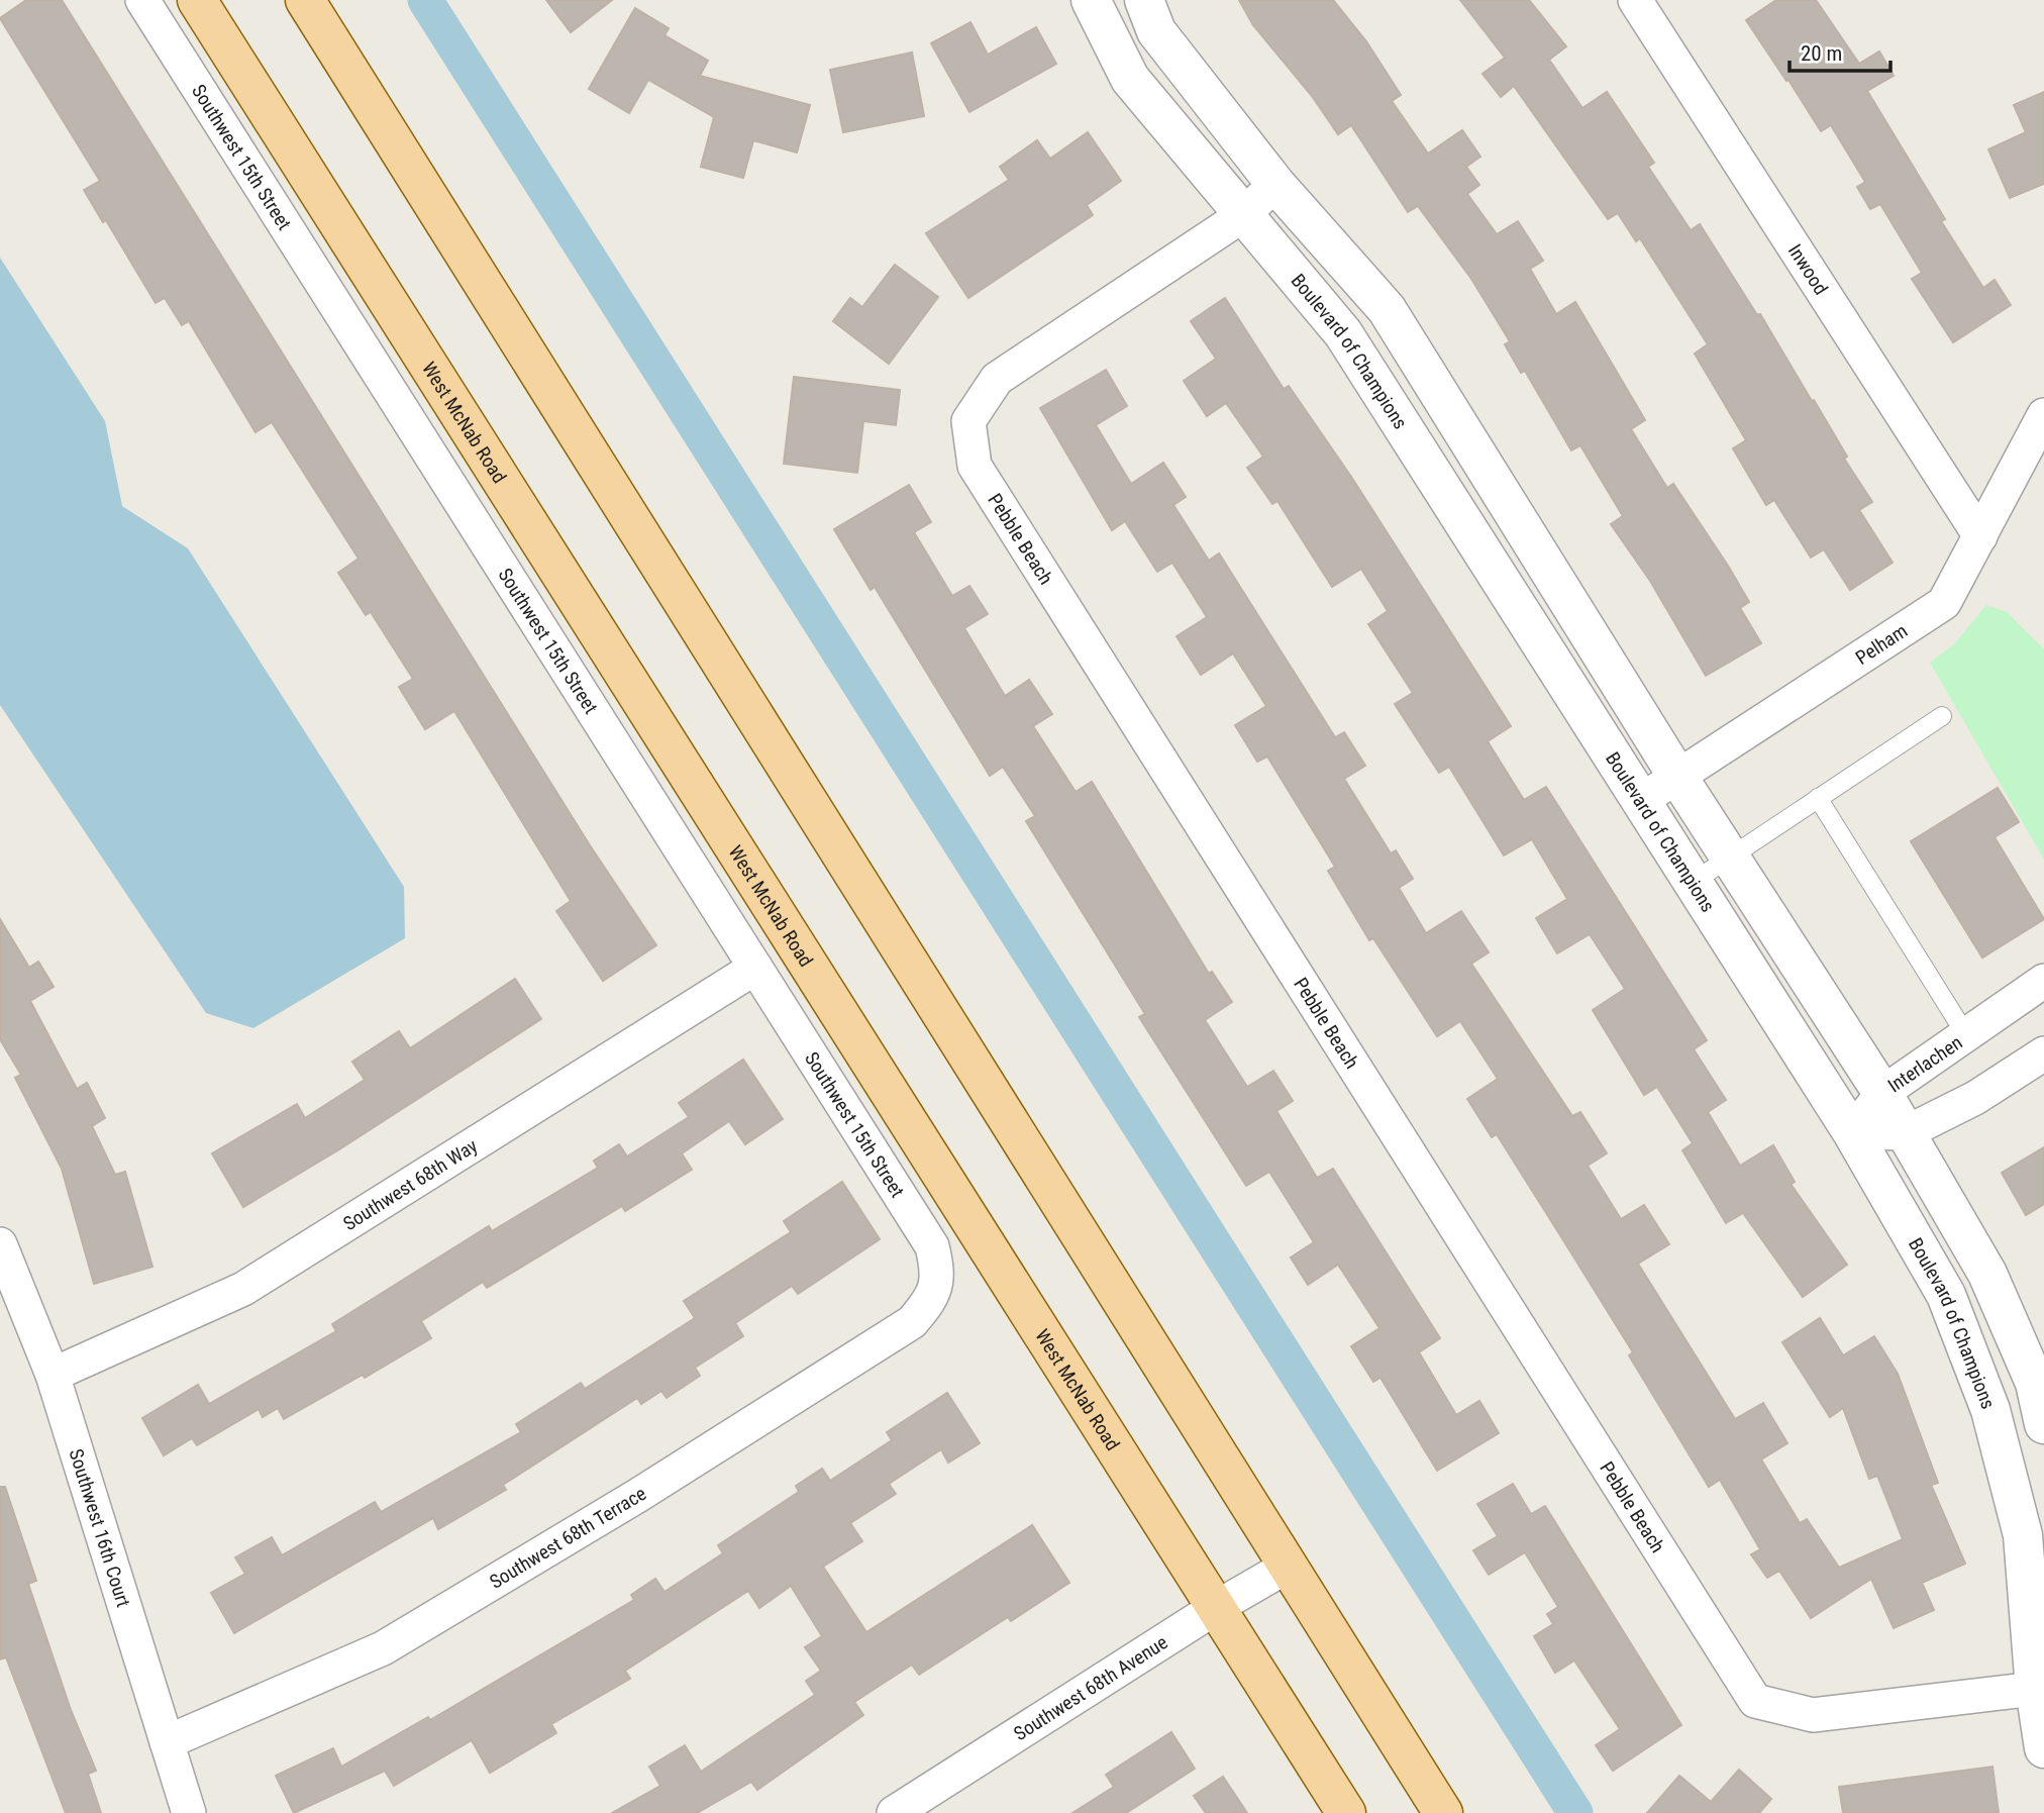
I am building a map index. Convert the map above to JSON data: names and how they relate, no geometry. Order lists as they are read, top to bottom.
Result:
{
  "streets": {
    "main road": ["West McNab Road"],
    "street": [
      "Southwest 15th Street",
      "Inwood",
      "Boulevard of Champions",
      "Pebble Beach",
      "Pelham",
      "Interlachen",
      "Southwest 68th Way",
      "Southwest 16th Court",
      "Southwest 68th Terrace",
      "Southwest 68th Avenue"
    ]
  },
  "crossings": [
    ["Southwest 15th Street", "Southwest 68th Way"],
    ["Southwest 15th Street", "Southwest 68th Terrace"],
    ["Inwood", "Pelham"],
    ["Boulevard of Champions", "Pebble Beach"],
    ["Boulevard of Champions", "Pelham"],
    ["Boulevard of Champions", "Interlachen"],
    ["West McNab Road", "Southwest 68th Avenue"],
    ["Southwest 68th Way", "Southwest 16th Court"],
    ["Southwest 16th Court", "Southwest 68th Terrace"]
  ],
  "scale_bar": "20 m"
}
